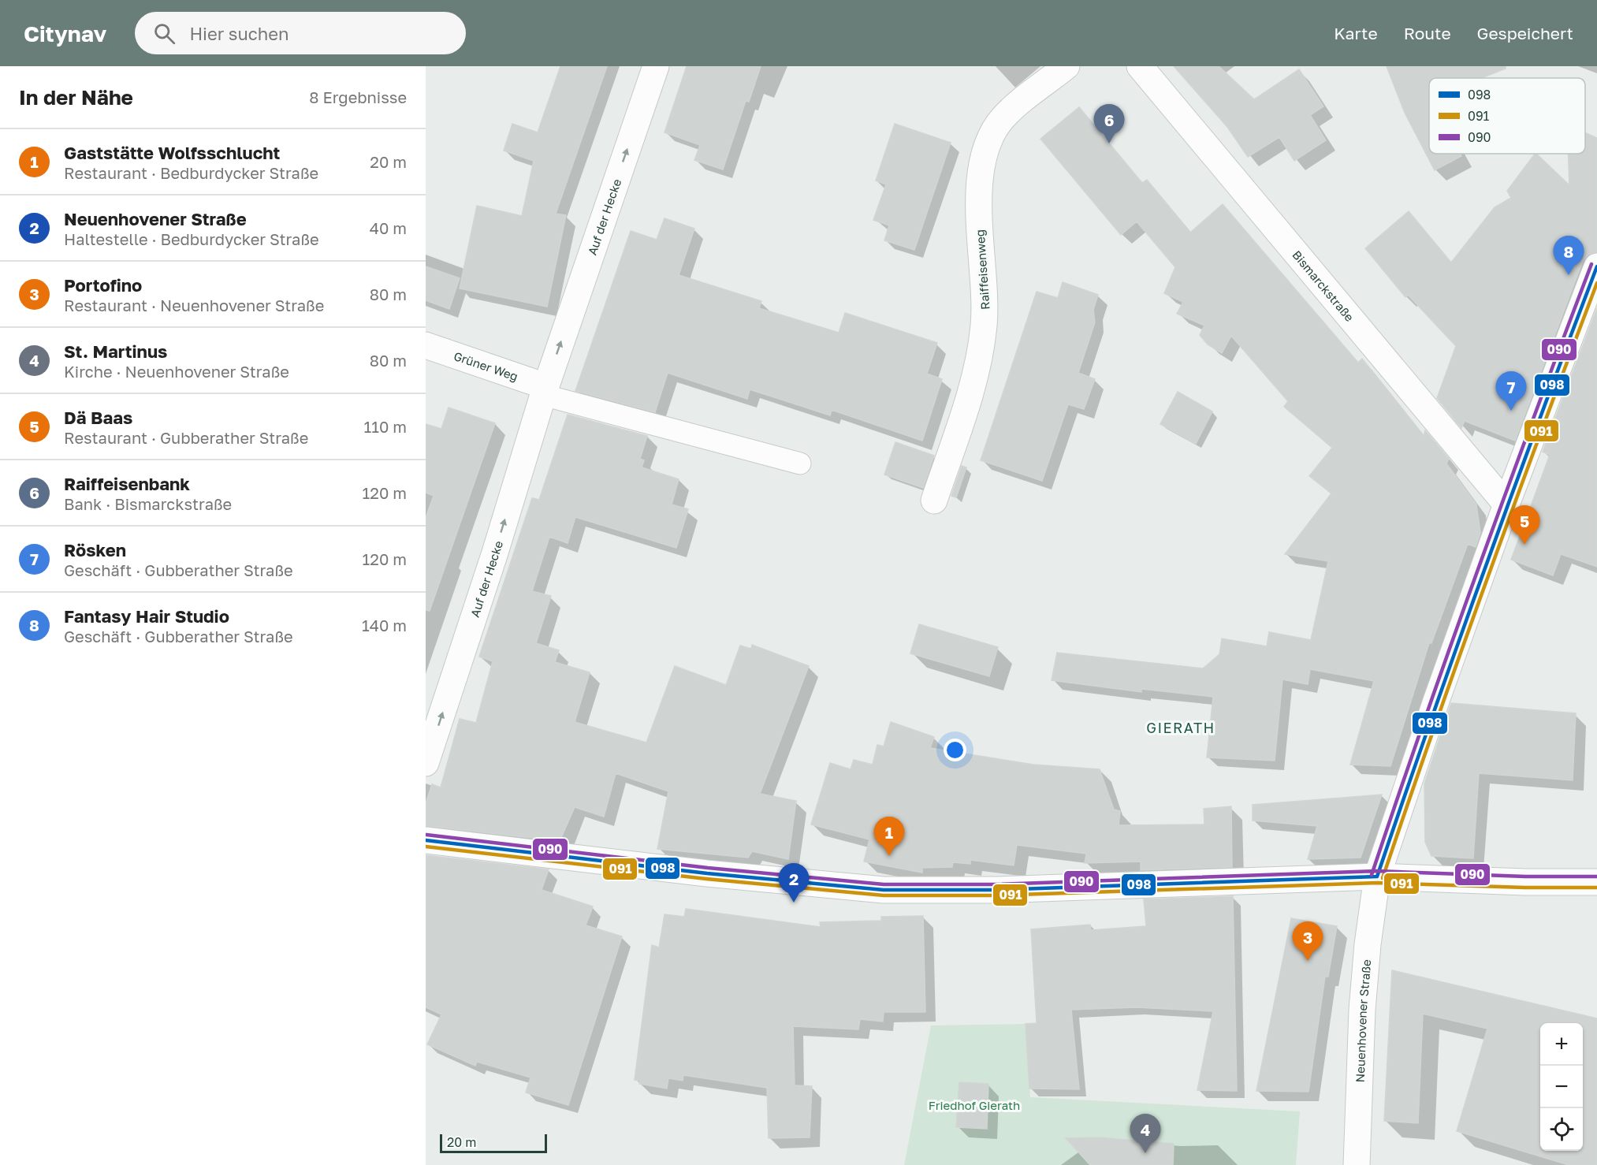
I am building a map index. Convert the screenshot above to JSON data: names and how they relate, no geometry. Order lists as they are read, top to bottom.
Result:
{
  "streets": {
    "street": [
      "Auf der Hecke",
      "Raiffeisenweg",
      "Bismarckstraße",
      "Grüner Weg",
      "Neuenhovener Straße"
    ]
  },
  "crossings": [
    ["Auf der Hecke", "Grüner Weg"],
    ["Bismarckstraße", "Neuenhovener Straße"]
  ],
  "one_way": ["Auf der Hecke"],
  "districts": ["GIERATH"],
  "parks": ["Friedhof Gierath"],
  "lines": ["transit line 090", "transit line 098", "transit line 091"],
  "legend": ["098", "091", "090"],
  "scale_bar": "20 m",
  "page": {
    "header": "Citynav",
    "search": "Hier suchen",
    "nav": ["Karte", "Route", "Gespeichert"],
    "heading": ["In der Nähe", "8 Ergebnisse"],
    "pins": [
      "6",
      "8",
      "7",
      "5",
      "1",
      "2",
      "3",
      "4"
    ],
    "list": [
      {
        "mark": "1",
        "name": "Gaststätte Wolfsschlucht",
        "note": "Restaurant · Bedburdycker Straße",
        "value": "20 m"
      },
      {
        "mark": "2",
        "name": "Neuenhovener Straße",
        "note": "Haltestelle · Bedburdycker Straße",
        "value": "40 m"
      },
      {
        "mark": "3",
        "name": "Portofino",
        "note": "Restaurant · Neuenhovener Straße",
        "value": "80 m"
      },
      {
        "mark": "4",
        "name": "St. Martinus",
        "note": "Kirche · Neuenhovener Straße",
        "value": "80 m"
      },
      {
        "mark": "5",
        "name": "Dä Baas",
        "note": "Restaurant · Gubberather Straße",
        "value": "110 m"
      },
      {
        "mark": "6",
        "name": "Raiffeisenbank",
        "note": "Bank · Bismarckstraße",
        "value": "120 m"
      },
      {
        "mark": "7",
        "name": "Rösken",
        "note": "Geschäft · Gubberather Straße",
        "value": "120 m"
      },
      {
        "mark": "8",
        "name": "Fantasy Hair Studio",
        "note": "Geschäft · Gubberather Straße",
        "value": "140 m"
      }
    ],
    "map_buttons": ["+", "−"],
    "scale": "20 m"
  }
}
